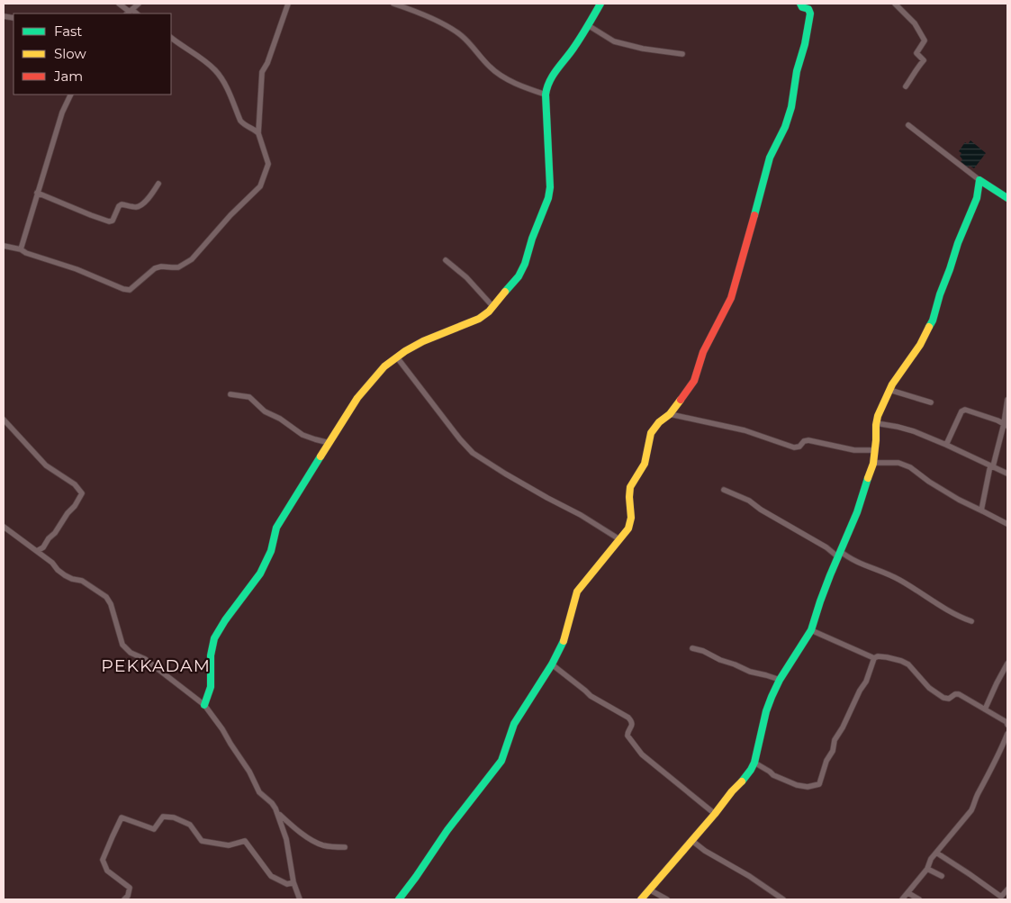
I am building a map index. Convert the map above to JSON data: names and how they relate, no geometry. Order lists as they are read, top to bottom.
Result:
{
  "districts": ["PEKKADAM"],
  "legend": ["Fast", "Slow", "Jam"]
}
